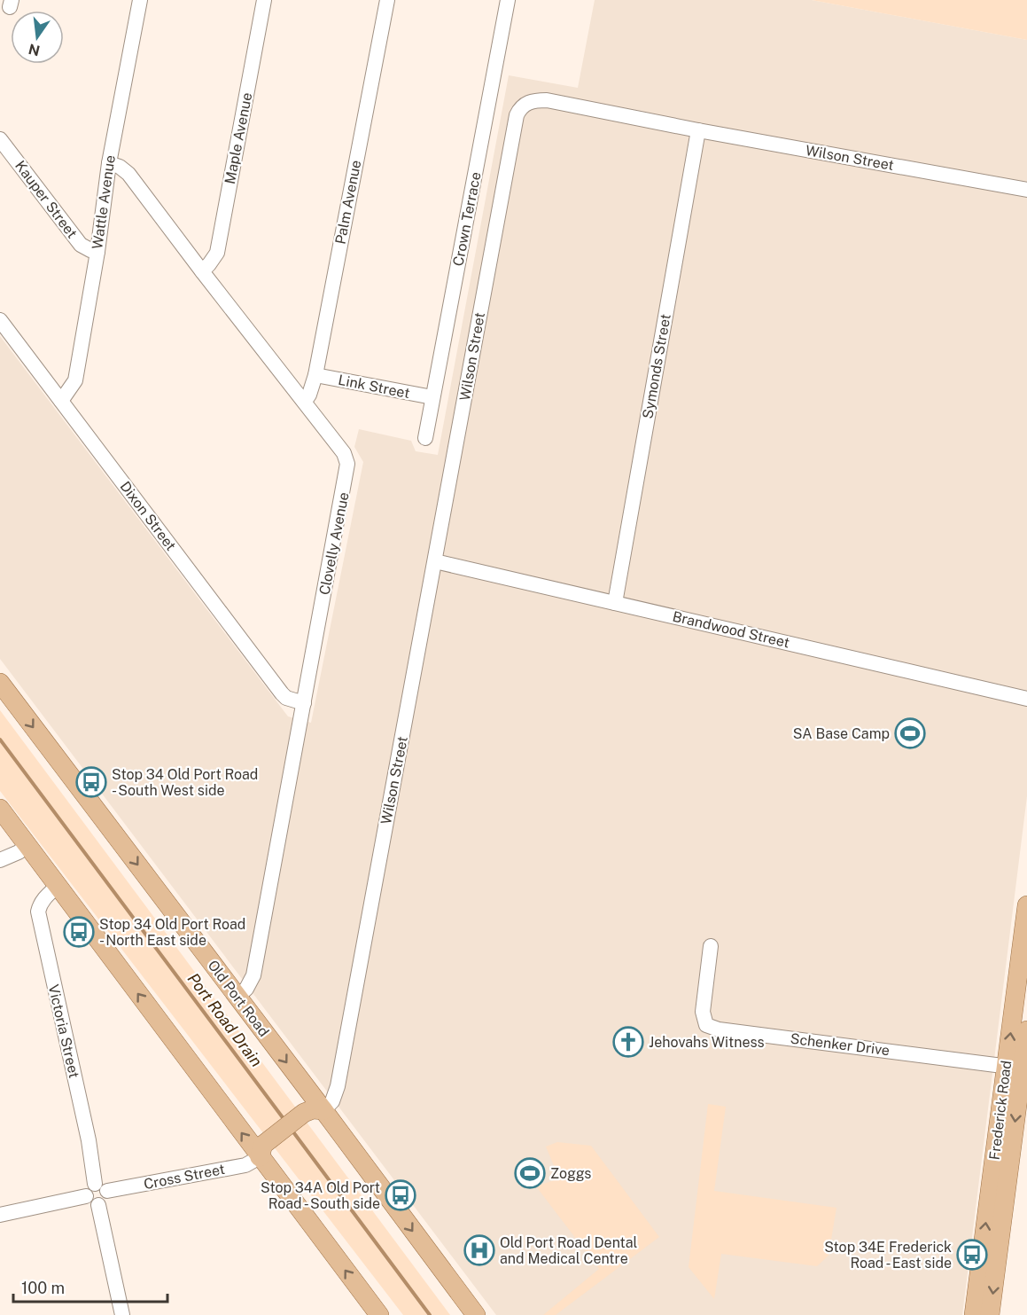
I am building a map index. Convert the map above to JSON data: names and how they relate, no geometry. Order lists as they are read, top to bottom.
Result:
{
  "streets": {
    "main road": ["Old Port Road", "Frederick Road"],
    "street": [
      "Maple Avenue",
      "Wilson Street",
      "Kauper Street",
      "Wattle Avenue",
      "Palm Avenue",
      "Crown Terrace",
      "Symonds Street",
      "Link Street",
      "Dixon Street",
      "Clovelly Avenue",
      "Brandwood Street",
      "Victoria Street",
      "Schenker Drive",
      "Cross Street"
    ]
  },
  "crossings": [
    ["Maple Avenue", "Clovelly Avenue"],
    ["Wilson Street", "Symonds Street"],
    ["Wilson Street", "Brandwood Street"],
    ["Wilson Street", "Old Port Road"],
    ["Kauper Street", "Wattle Avenue"],
    ["Wattle Avenue", "Dixon Street"],
    ["Wattle Avenue", "Clovelly Avenue"],
    ["Palm Avenue", "Link Street"],
    ["Palm Avenue", "Clovelly Avenue"],
    ["Crown Terrace", "Link Street"],
    ["Symonds Street", "Brandwood Street"],
    ["Dixon Street", "Clovelly Avenue"],
    ["Clovelly Avenue", "Old Port Road"],
    ["Victoria Street", "Cross Street"],
    ["Schenker Drive", "Frederick Road"]
  ],
  "water": ["Port Road Drain"],
  "places": {
    "sports": ["SA Base Camp", "Zoggs"],
    "bus stop": [
      "Stop 34 Old Port Road - South West side",
      "Stop 34 Old Port Road - North East side",
      "Stop 34A Old Port Road - South side",
      "Stop 34E Frederick Road - East side"
    ],
    "church": ["Jehovahs Witness"],
    "hospital": ["Old Port Road Dental and Medical Centre"]
  },
  "scale_bar": "100 m",
  "north": "bottom"
}
